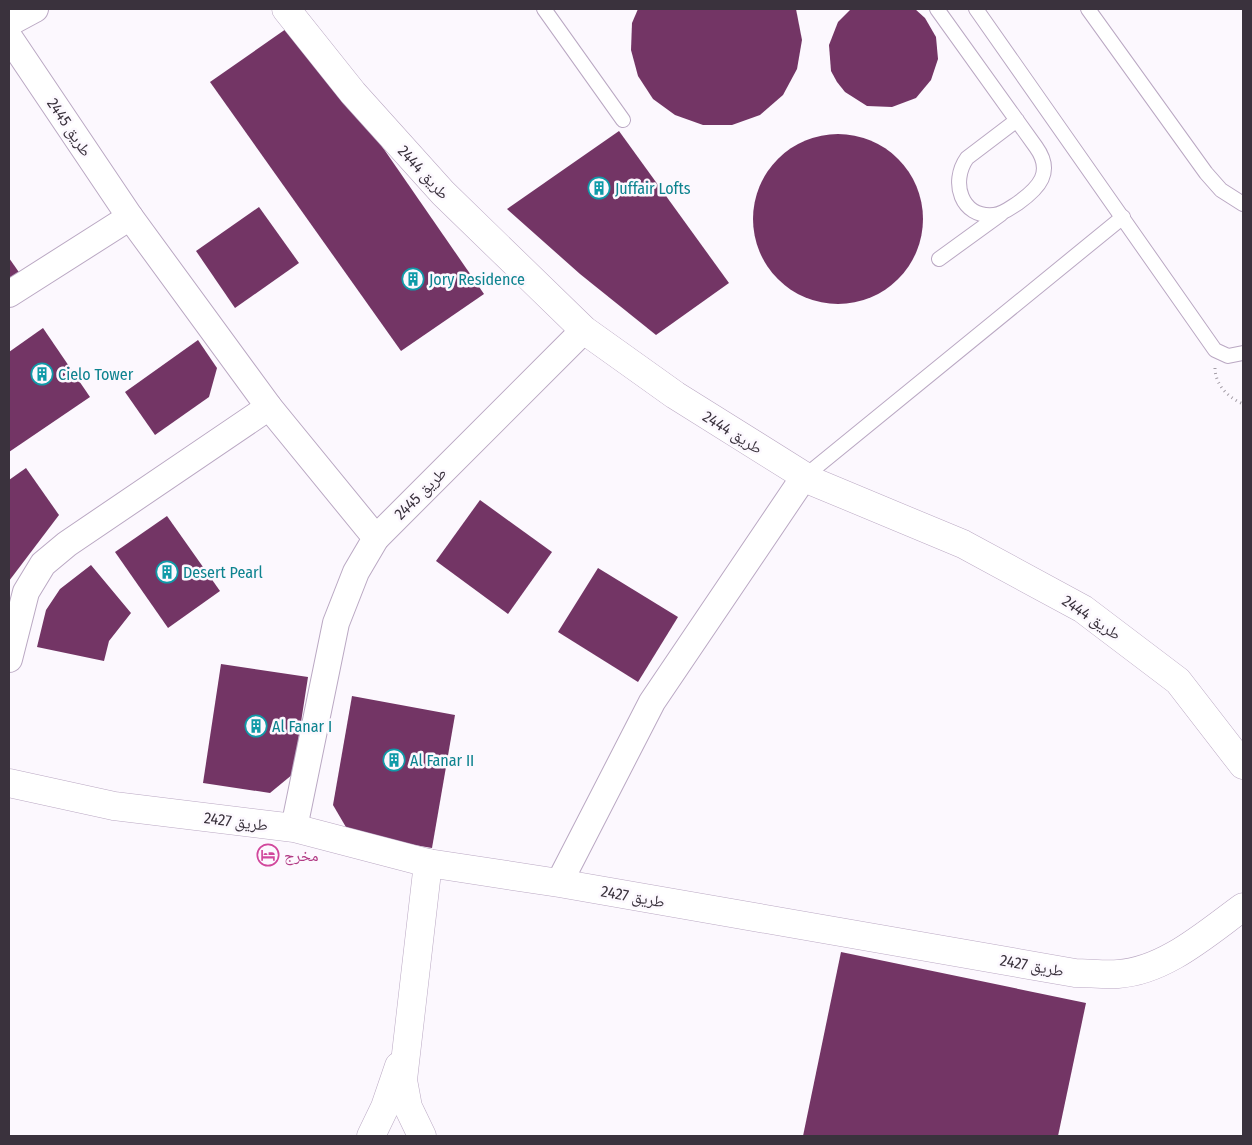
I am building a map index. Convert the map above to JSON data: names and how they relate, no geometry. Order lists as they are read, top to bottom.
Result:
{
  "streets": {
    "main road": ["طريق 2444", "طريق 2427"],
    "street": ["طريق 2445"]
  },
  "crossings": [
    ["طريق 2445", "طريق 2444"]
  ],
  "places": {
    "building": [
      "Juffair Lofts",
      "Jory Residence",
      "Cielo Tower",
      "Desert Pearl",
      "Al Fanar I",
      "Al Fanar II"
    ],
    "hotel": ["مخرج"]
  }
}
